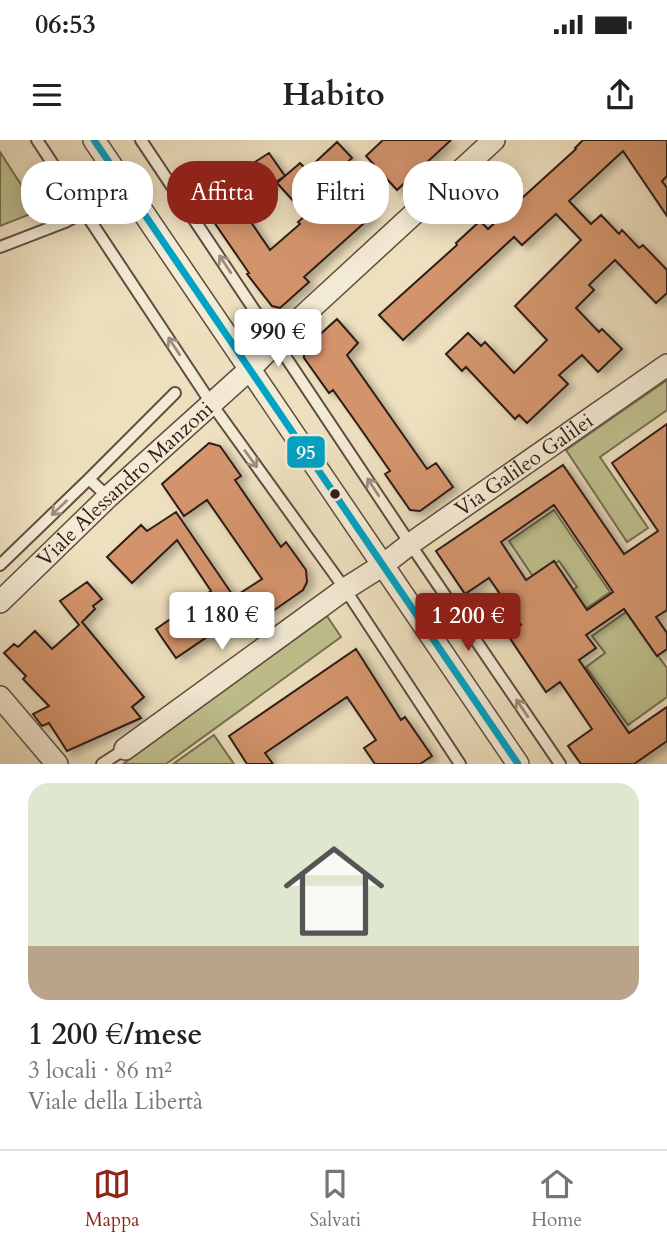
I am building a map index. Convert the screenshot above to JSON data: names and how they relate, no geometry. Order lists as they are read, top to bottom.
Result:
{
  "streets": {
    "street": ["Via Galileo Galilei", "Viale Alessandro Manzoni"]
  },
  "lines": ["transit line 95"],
  "page": {
    "status": "06:53",
    "header": "Habito",
    "chip": [
      "Compra",
      "Affitta",
      "Filtri",
      "Nuovo"
    ],
    "price": ["990 €", "1 180 €", "1 200 €"],
    "list": [
      {
        "name": "1 200 €/mese",
        "note": "3 locali · 86 m² · Viale della Libertà"
      }
    ],
    "tabs": ["Mappa", "Salvati", "Home"]
  }
}
